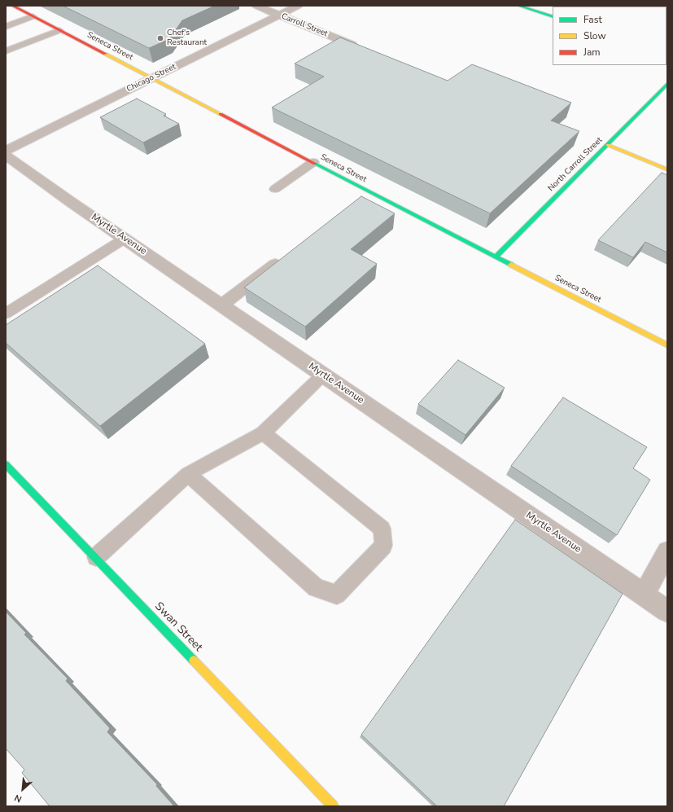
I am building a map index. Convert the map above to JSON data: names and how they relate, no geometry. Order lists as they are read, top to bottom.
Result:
{
  "streets": {
    "main road": ["Seneca Street", "North Carroll Street", "Swan Street"],
    "street": ["Carroll Street", "Chicago Street", "Myrtle Avenue"]
  },
  "crossings": [
    ["Carroll Street", "Chicago Street"],
    ["Seneca Street", "Chicago Street"],
    ["Seneca Street", "North Carroll Street"]
  ],
  "places": ["Chef's Restaurant"],
  "legend": ["Fast", "Slow", "Jam"],
  "north": "bottom left"
}
